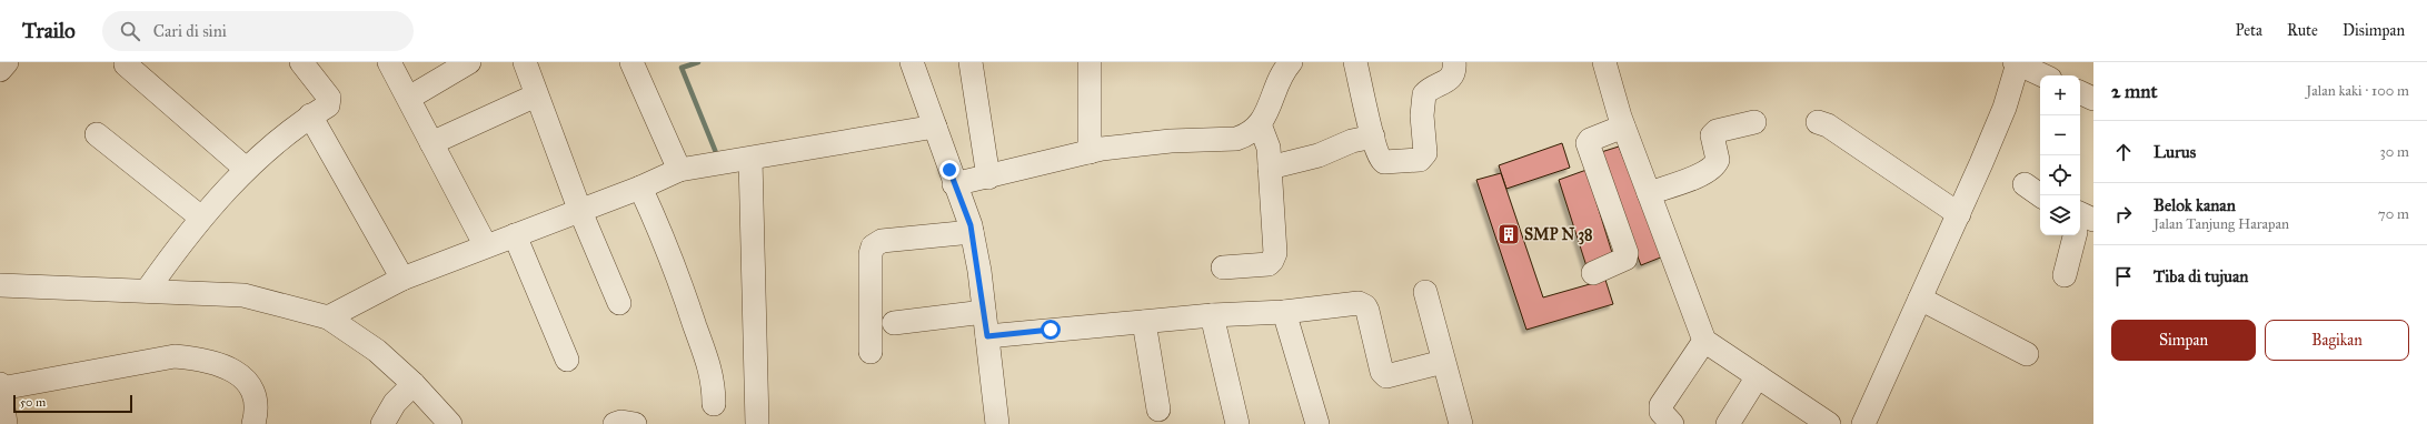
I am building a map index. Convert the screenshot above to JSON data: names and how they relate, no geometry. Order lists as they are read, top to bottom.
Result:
{
  "places": {
    "building": ["SMP N 38"]
  },
  "scale_bar": "50 m",
  "page": {
    "header": "Trailo",
    "search": "Cari di sini",
    "nav": ["Peta", "Rute", "Disimpan"],
    "heading": ["2 mnt", "Jalan kaki · 100 m"],
    "map_buttons": ["+", "−"],
    "list": [
      ["Lurus", "30 m"],
      ["Belok kanan", "Jalan Tanjung Harapan", "70 m"],
      "Tiba di tujuan"
    ],
    "buttons": ["Simpan", "Bagikan"],
    "scale": "50 m"
  }
}
